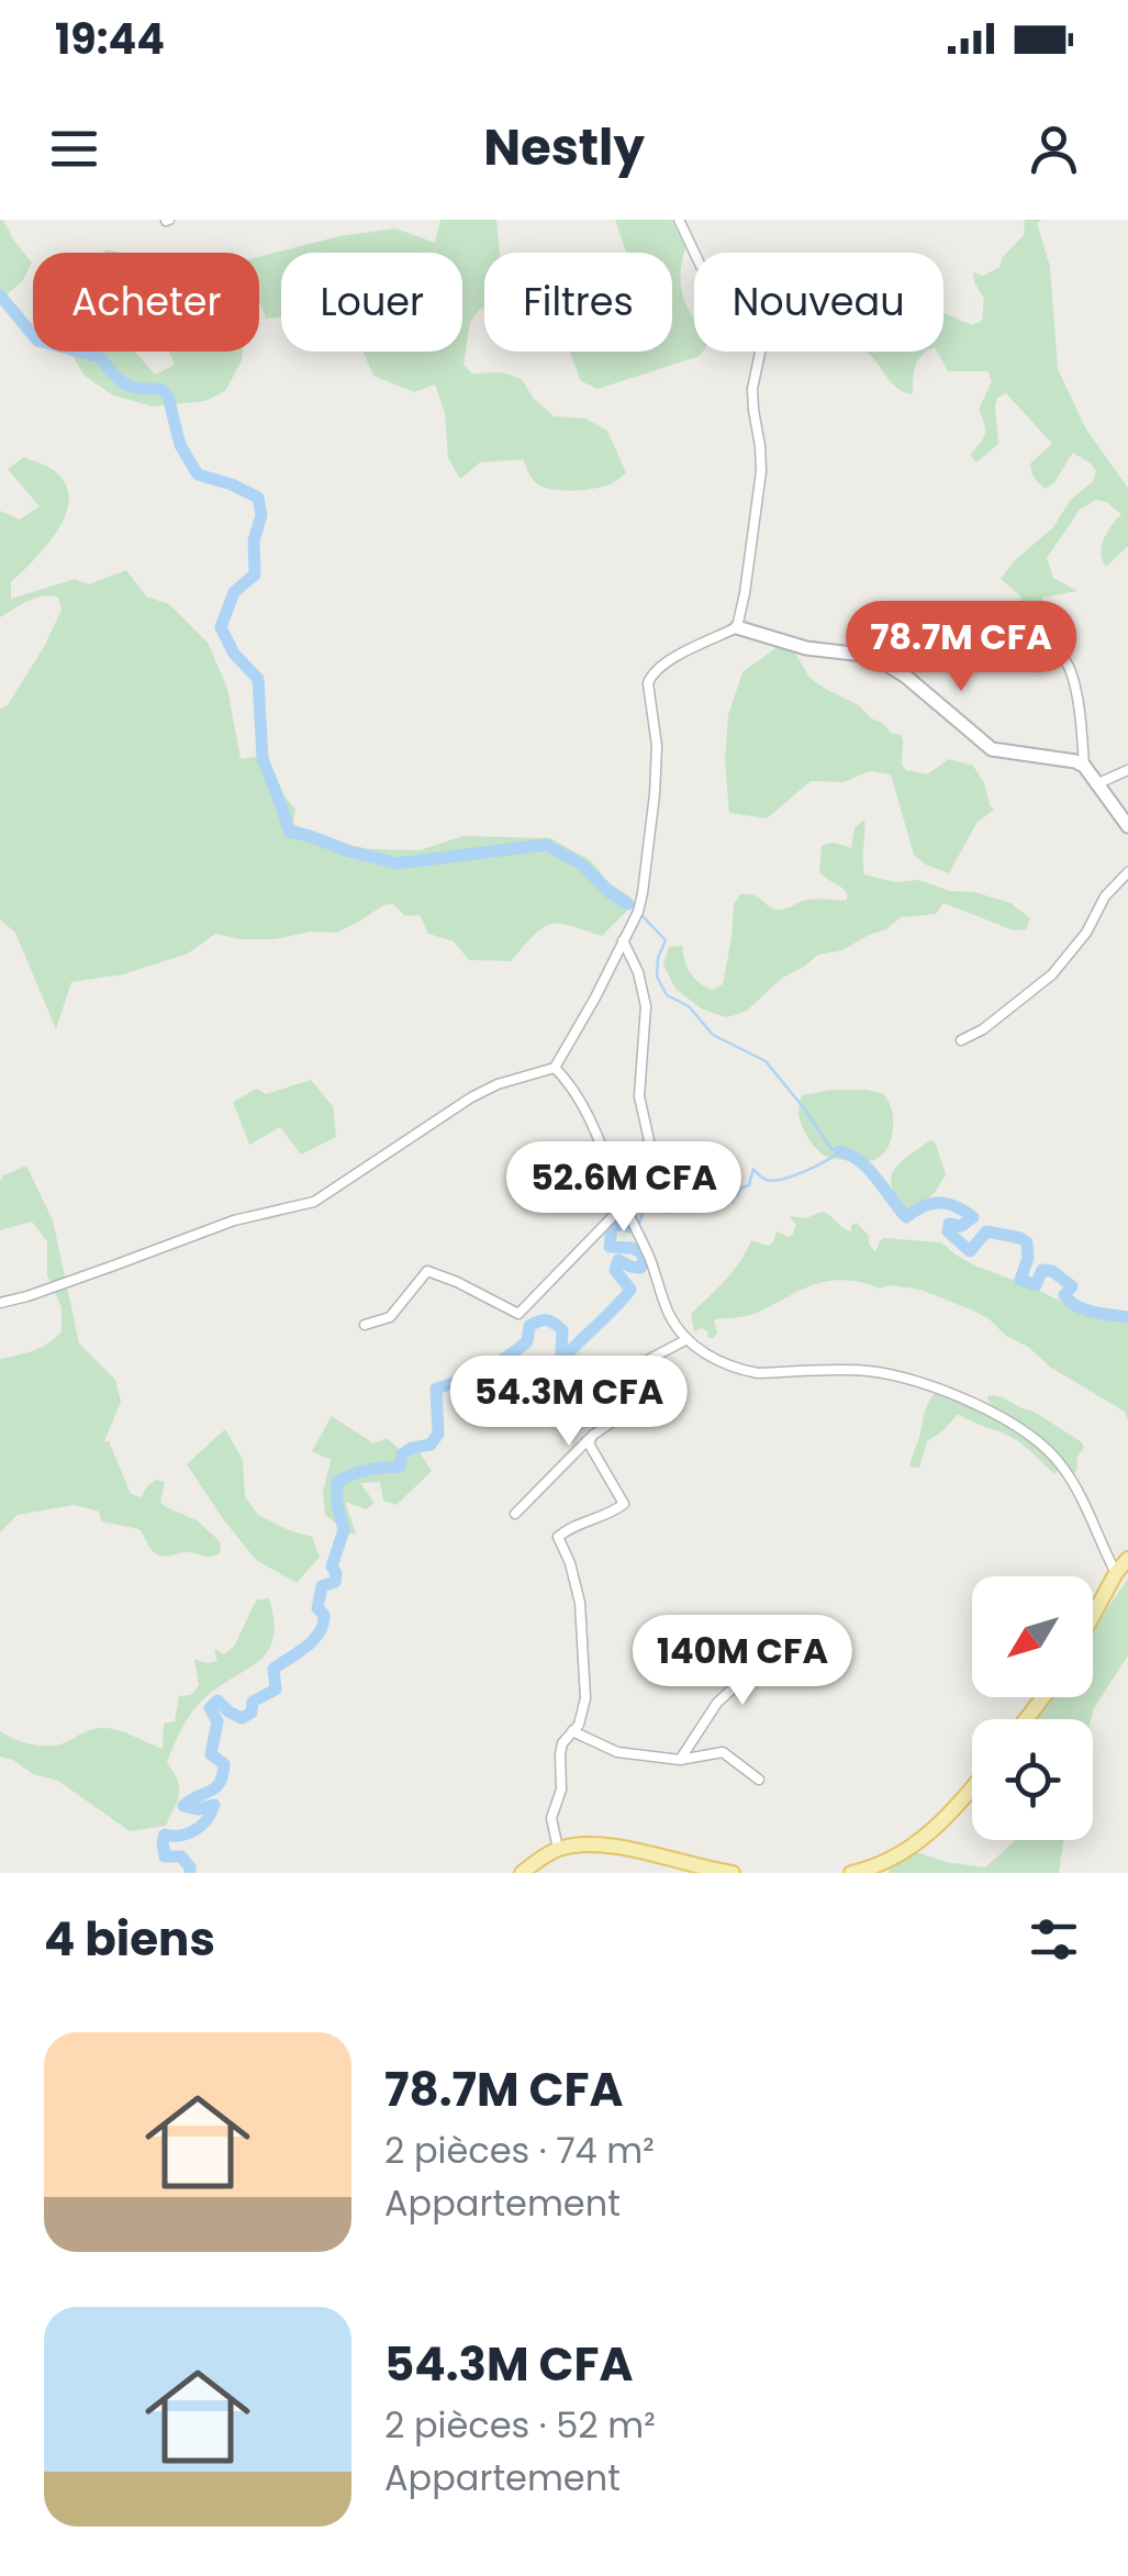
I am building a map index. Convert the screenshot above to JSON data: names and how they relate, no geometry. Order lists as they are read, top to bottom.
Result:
{
  "north": "bottom left",
  "page": {
    "status": "19:44",
    "header": "Nestly",
    "chip": [
      "Acheter",
      "Louer",
      "Filtres",
      "Nouveau"
    ],
    "price": [
      "78.7M CFA",
      "52.6M CFA",
      "54.3M CFA",
      "140M CFA"
    ],
    "heading": "4 biens",
    "list": [
      {
        "name": "78.7M CFA",
        "note": "2 pièces · 74 m² · Appartement"
      },
      {
        "name": "54.3M CFA",
        "note": "2 pièces · 52 m² · Appartement"
      }
    ]
  }
}
